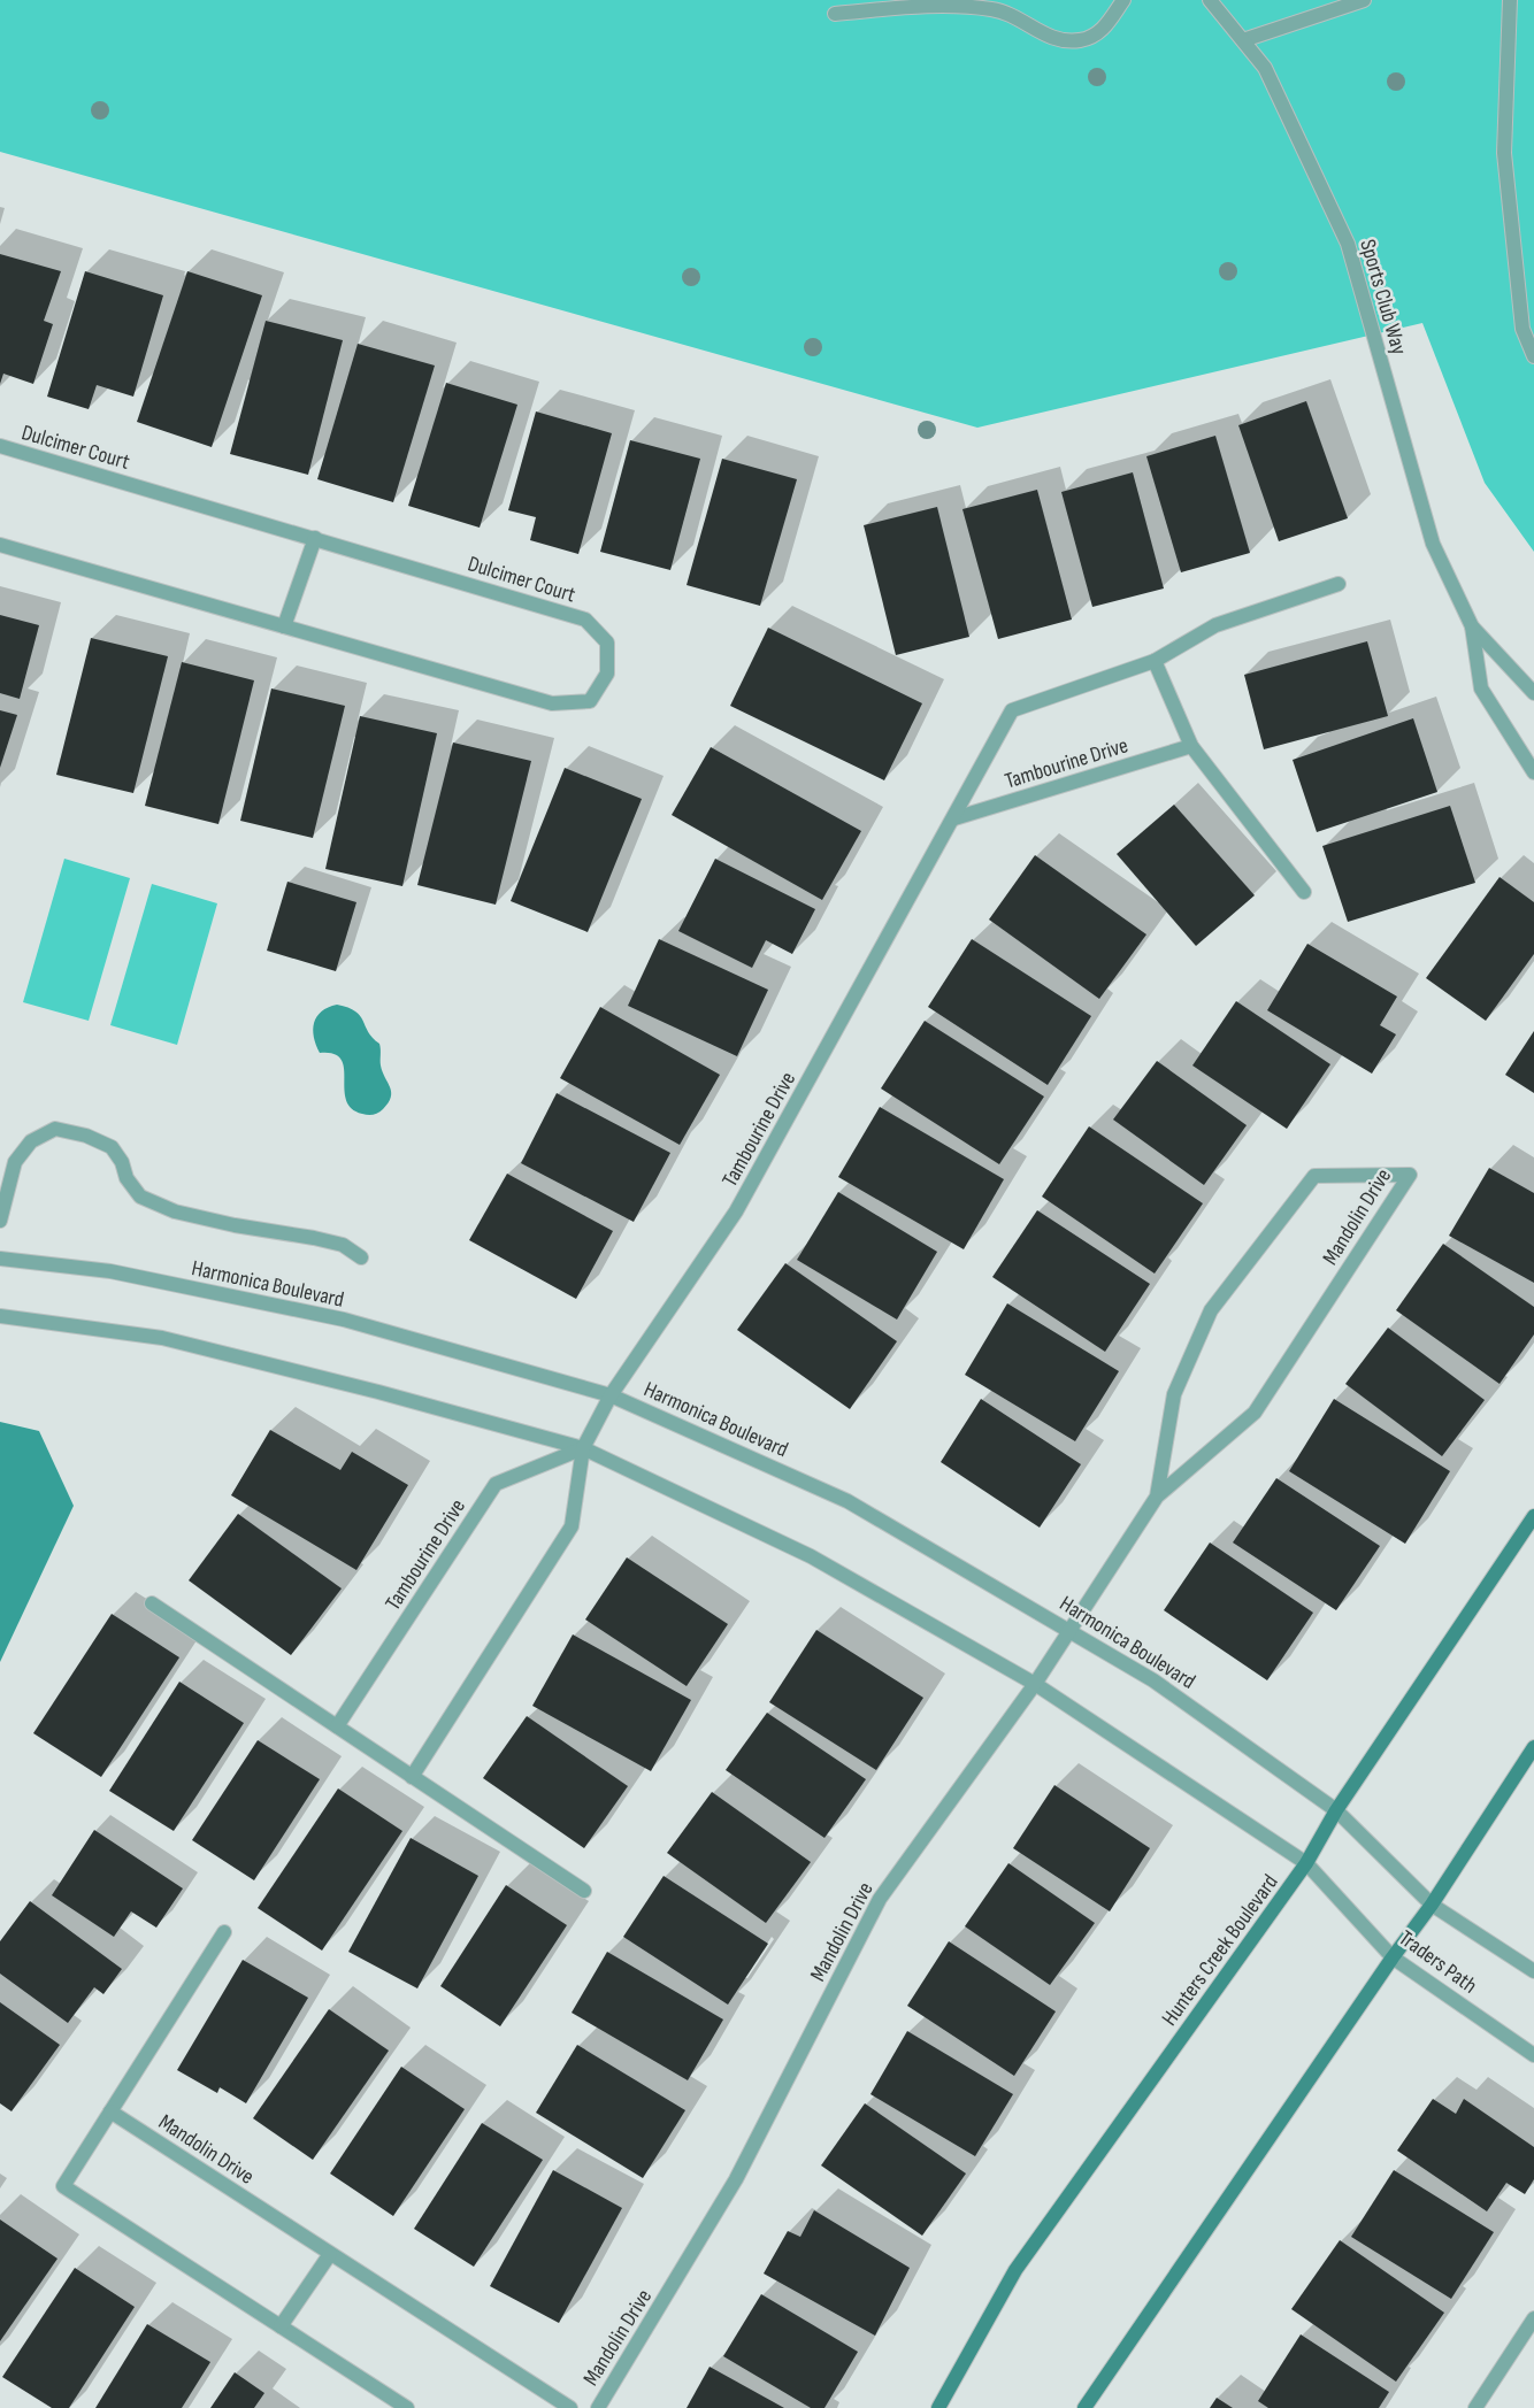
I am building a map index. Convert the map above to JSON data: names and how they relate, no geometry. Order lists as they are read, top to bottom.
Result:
{
  "streets": {
    "street": [
      "Sports Club Way",
      "Dulcimer Court",
      "Tambourine Drive",
      "Mandolin Drive",
      "Harmonica Boulevard",
      "Hunters Creek Boulevard",
      "Traders Path"
    ]
  },
  "crossings": [
    ["Tambourine Drive", "Harmonica Boulevard"],
    ["Mandolin Drive", "Harmonica Boulevard"],
    ["Harmonica Boulevard", "Hunters Creek Boulevard"],
    ["Harmonica Boulevard", "Traders Path"],
    ["Hunters Creek Boulevard", "Traders Path"]
  ]
}
